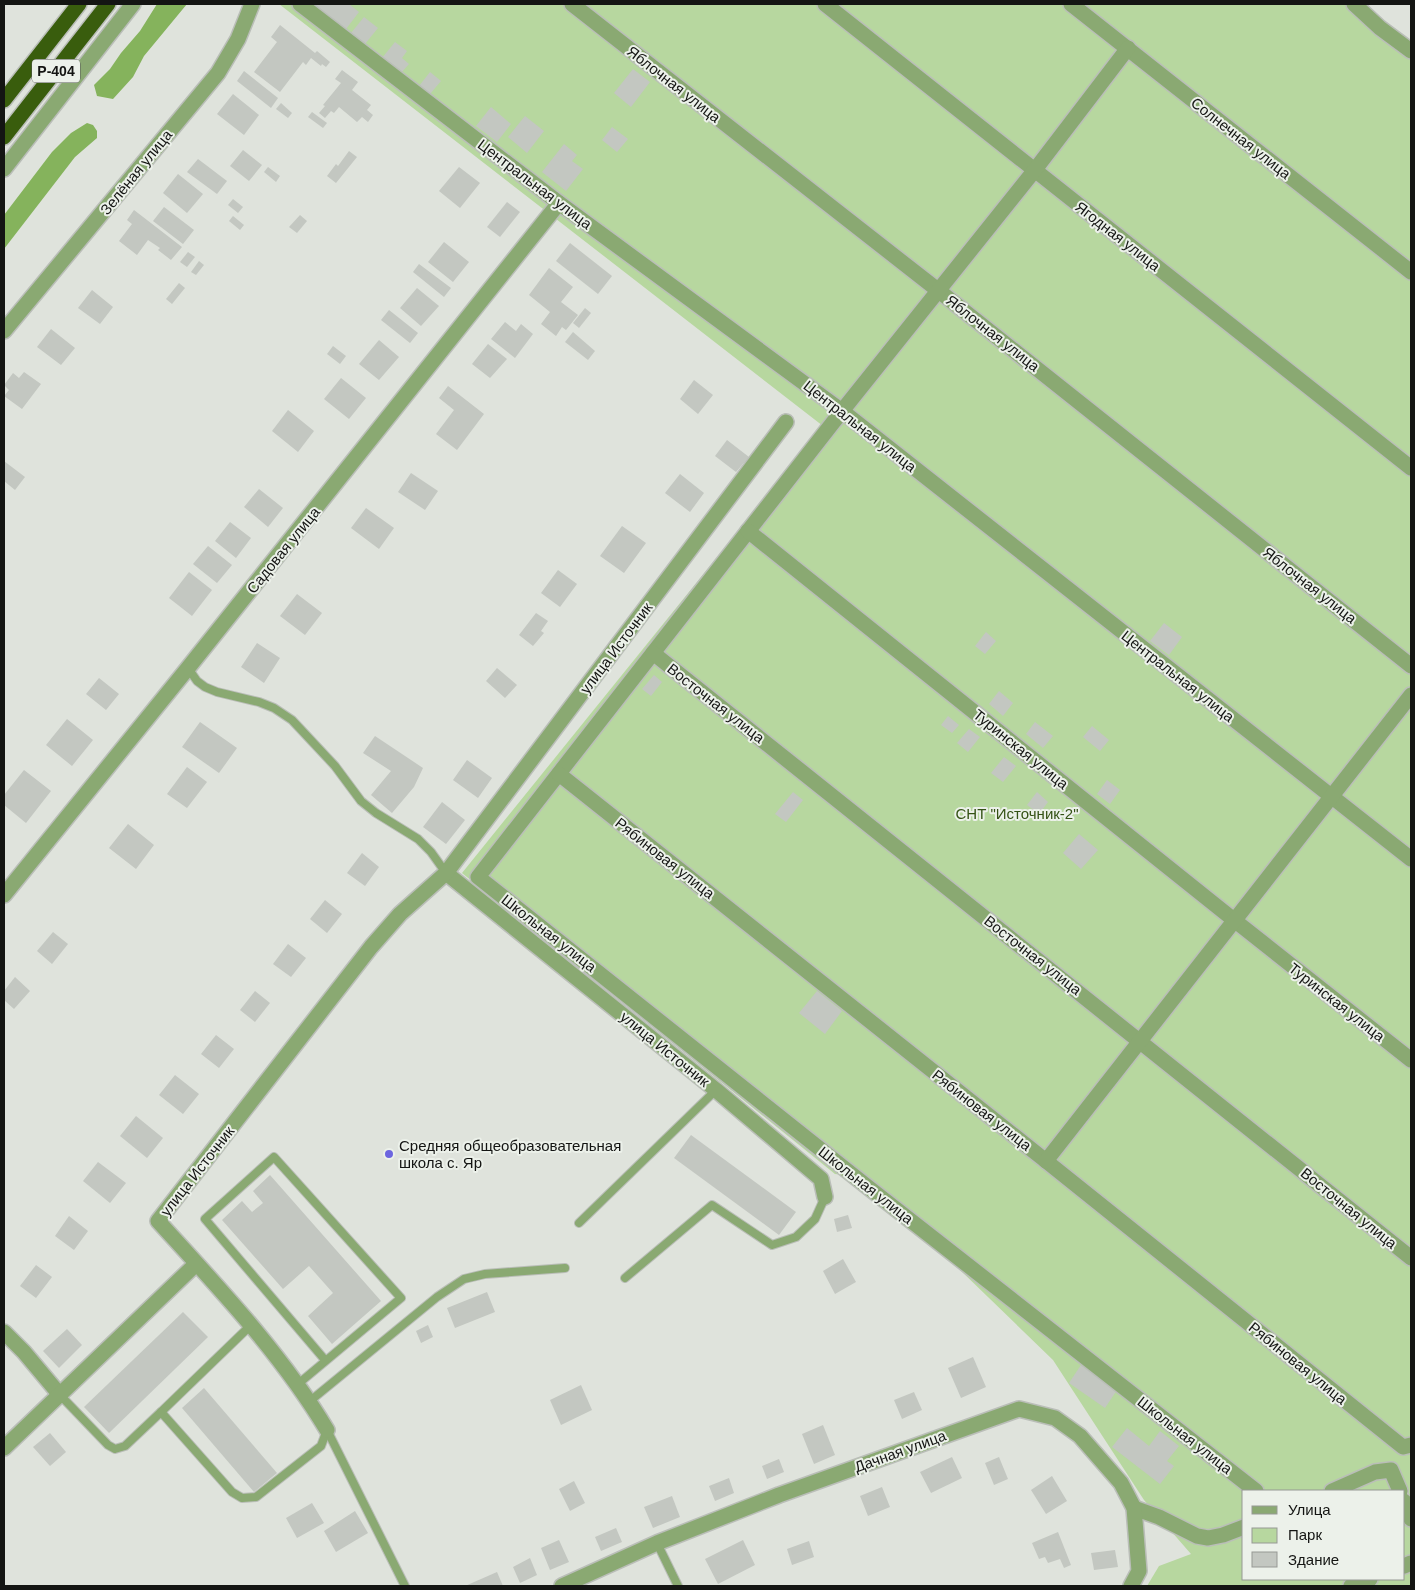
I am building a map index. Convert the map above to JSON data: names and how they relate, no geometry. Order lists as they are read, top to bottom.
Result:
{
  "streets": {
    "highway": ["Р-404"],
    "street": [
      "Яблочная улица",
      "Солнечная улица",
      "Зелёная улица",
      "Центральная улица",
      "Ягодная улица",
      "Садовая улица",
      "улица Источник",
      "Восточная улица",
      "Туринская улица",
      "Рябиновая улица",
      "Школьная улица",
      "Дачная улица"
    ]
  },
  "crossings": [
    ["Центральная улица", "Садовая улица"],
    ["Рябиновая улица", "Школьная улица"]
  ],
  "parks": ["СНТ \"Источник-2\""],
  "places": ["Средняя общеобразовательная школа с. Яр"],
  "legend": ["Улица", "Парк", "Здание"]
}
